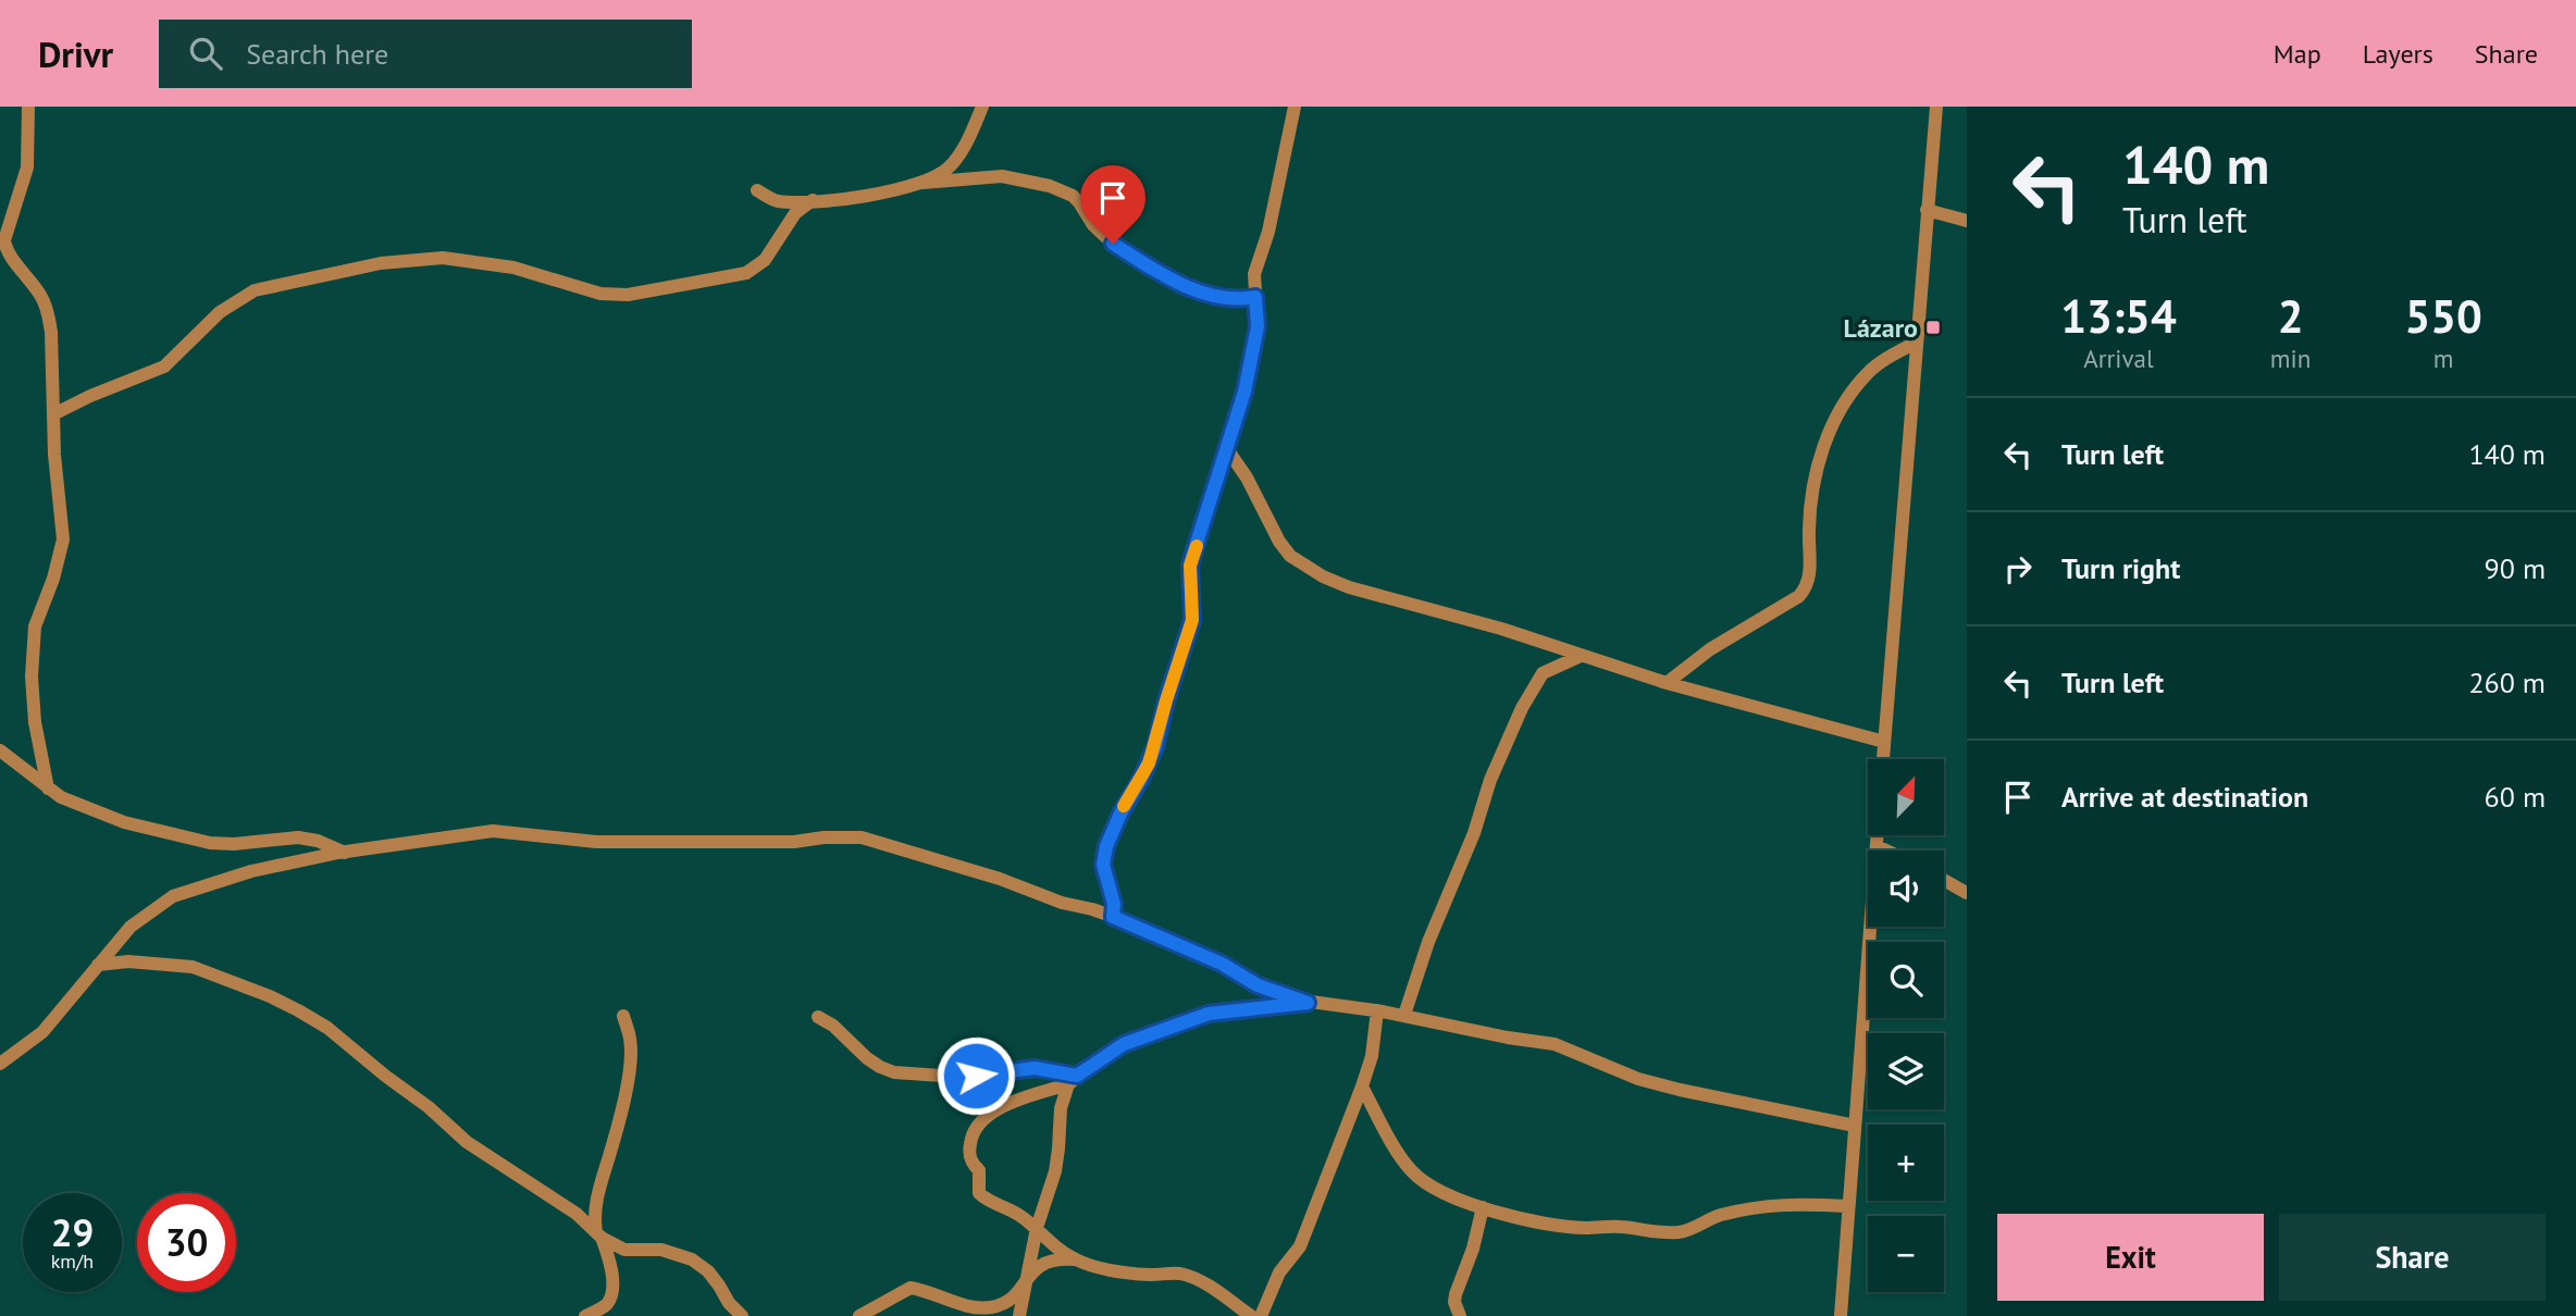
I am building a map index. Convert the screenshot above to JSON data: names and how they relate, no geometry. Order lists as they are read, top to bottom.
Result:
{
  "places": {
    "transit": ["Lázaro"]
  },
  "north": "top right",
  "page": {
    "header": "Drivr",
    "search": "Search here",
    "nav": ["Map", "Layers", "Share"],
    "turn": ["140 m", "Turn left"],
    "eta": [
      "13:54",
      "Arrival",
      "2",
      "min",
      "550",
      "m"
    ],
    "list": [
      {
        "name": "Turn left",
        "value": "140 m"
      },
      {
        "name": "Turn right",
        "value": "90 m"
      },
      {
        "name": "Turn left",
        "value": "260 m"
      },
      {
        "name": "Arrive at destination",
        "value": "60 m"
      }
    ],
    "map_buttons": ["+", "−"],
    "speed": "29 km/h",
    "limit": "30",
    "buttons": ["Exit", "Share"]
  }
}
